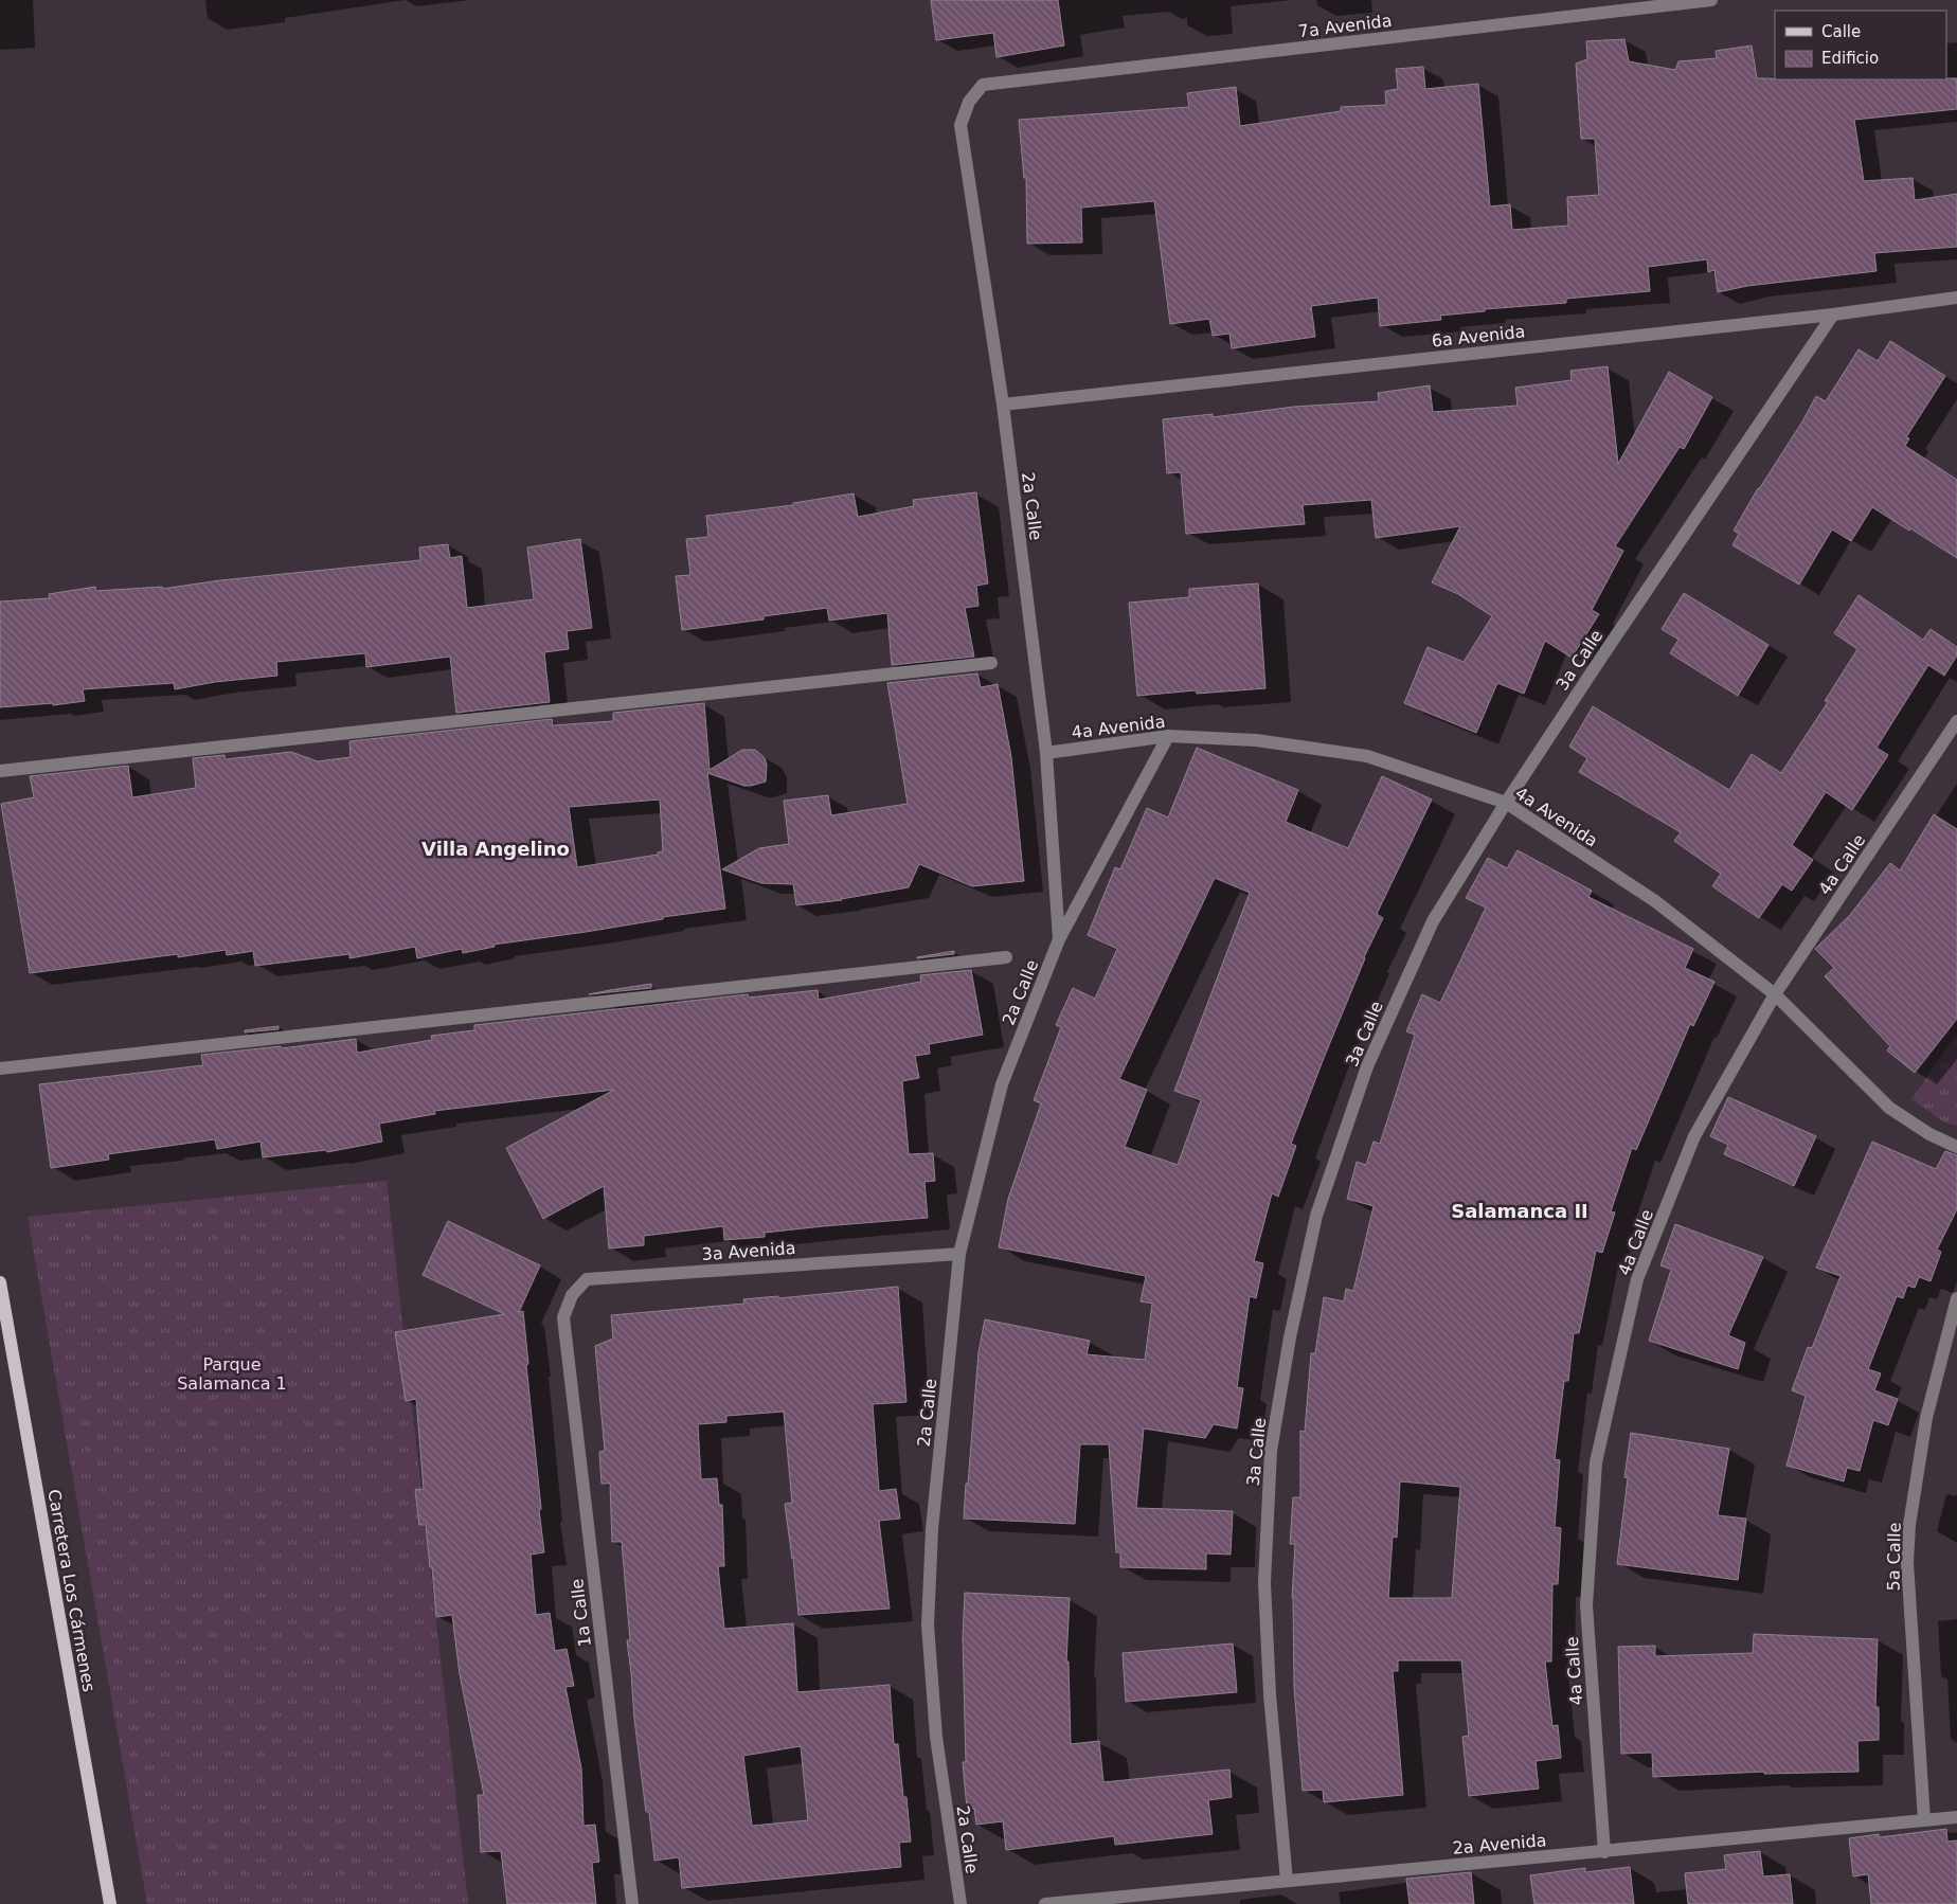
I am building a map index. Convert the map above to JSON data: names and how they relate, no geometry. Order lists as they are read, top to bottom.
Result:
{
  "streets": {
    "main road": ["Carretera Los Cármenes"],
    "street": [
      "7a Avenida",
      "6a Avenida",
      "2a Calle",
      "3a Calle",
      "4a Avenida",
      "4a Calle",
      "3a Avenida",
      "5a Calle",
      "1a Calle",
      "2a Avenida"
    ]
  },
  "crossings": [
    ["7a Avenida", "2a Calle"],
    ["6a Avenida", "2a Calle"],
    ["6a Avenida", "3a Calle"],
    ["2a Calle", "4a Avenida"],
    ["2a Calle", "3a Avenida"],
    ["3a Calle", "4a Avenida"],
    ["3a Calle", "2a Avenida"],
    ["4a Avenida", "4a Calle"],
    ["4a Calle", "2a Avenida"],
    ["3a Avenida", "1a Calle"],
    ["5a Calle", "2a Avenida"]
  ],
  "districts": ["Villa Angelino", "Salamanca II"],
  "parks": ["Parque Salamanca 1"],
  "legend": ["Calle", "Edificio"]
}
